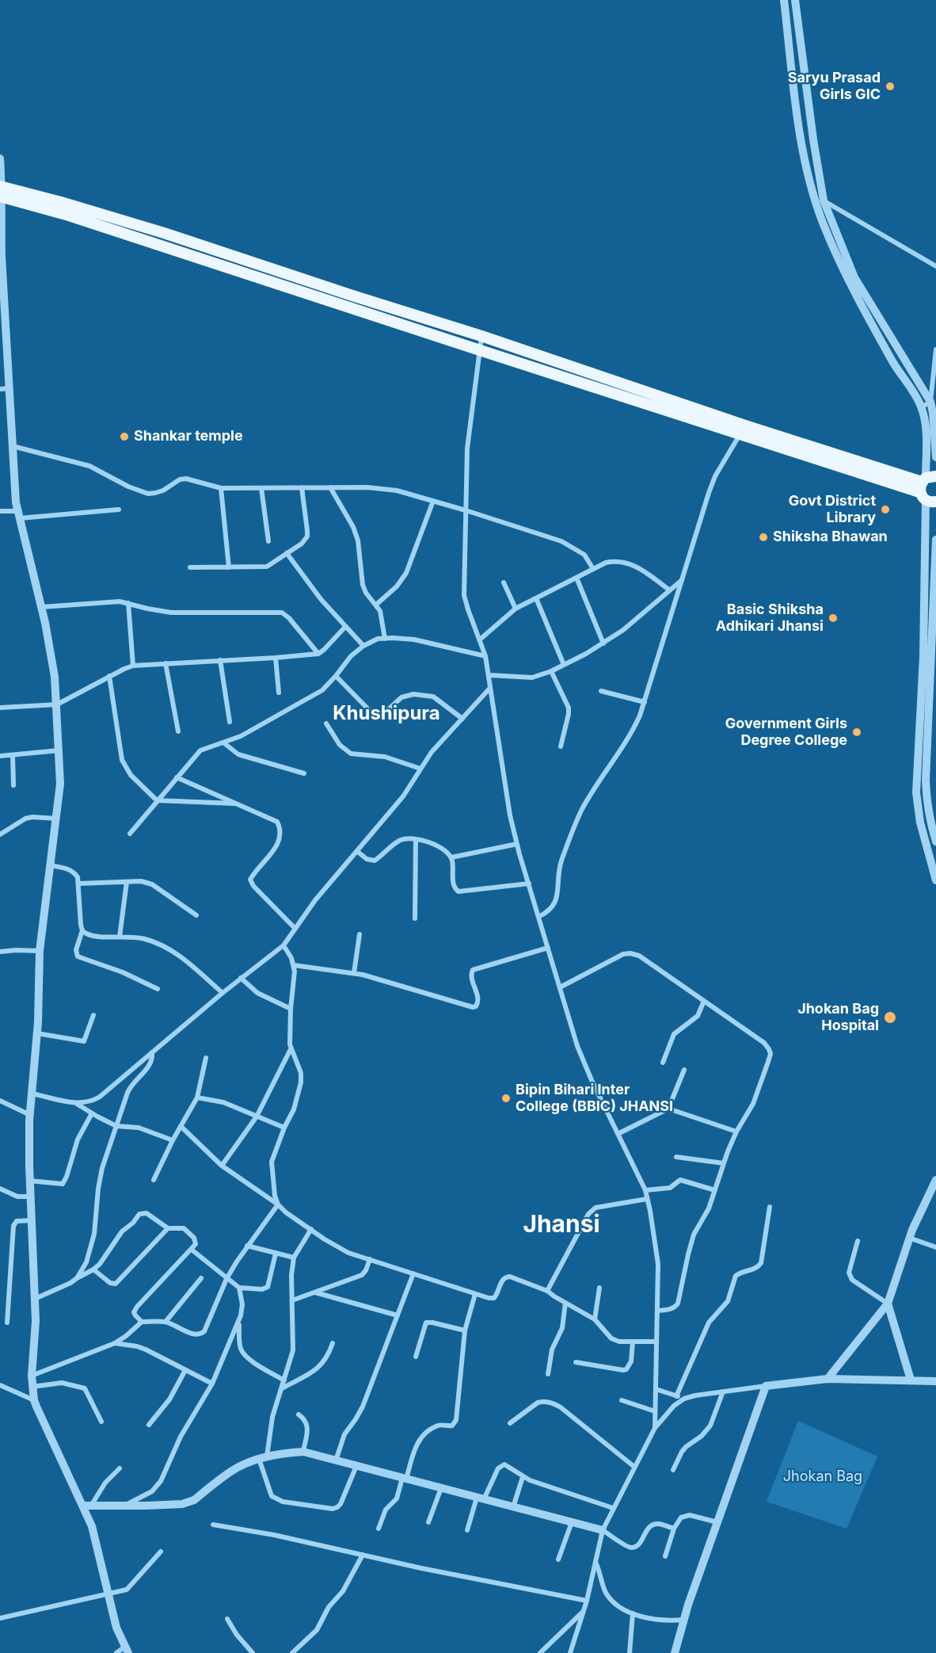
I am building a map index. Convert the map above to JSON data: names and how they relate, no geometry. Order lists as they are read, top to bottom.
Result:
{
  "districts": ["Khushipura", "Jhansi"],
  "parks": ["Jhokan Bag"],
  "places": [
    "Saryu Prasad Girls GIC",
    "Shankar temple",
    "Govt District Library",
    "Shiksha Bhawan",
    "Basic Shiksha Adhikari Jhansi",
    "Government Girls Degree College",
    "Jhokan Bag Hospital",
    "Bipin Bihari Inter College (BBIC) JHANSI"
  ]
}
